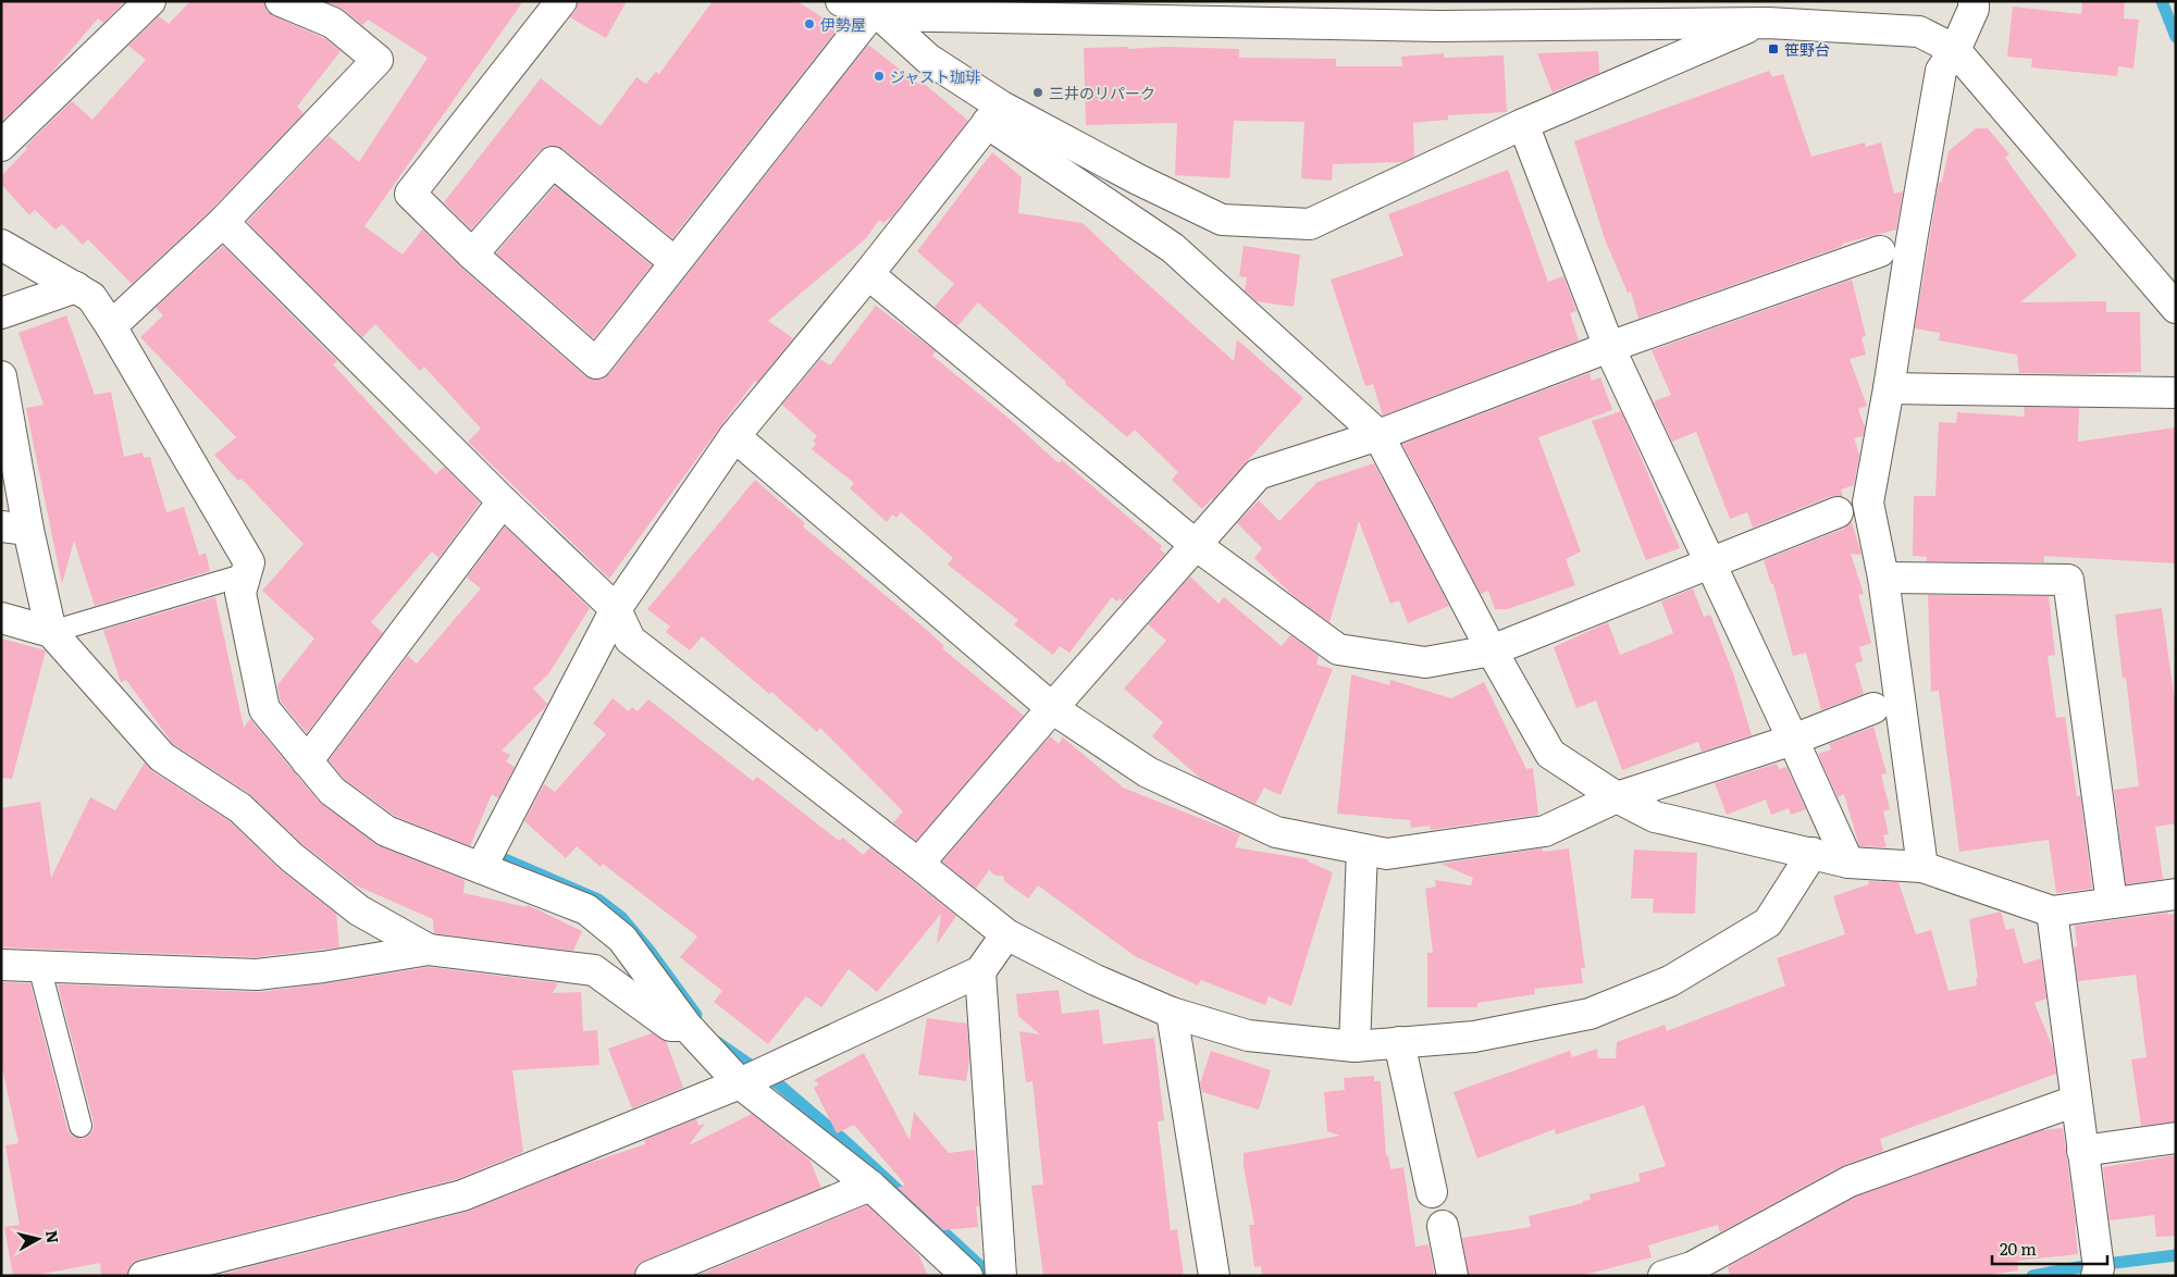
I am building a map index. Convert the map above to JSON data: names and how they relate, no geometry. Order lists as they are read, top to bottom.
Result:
{
  "places": {
    "other": ["伊勢屋", "ジャスト珈琲", "三井のリパーク"],
    "transit": ["笹野台"]
  },
  "scale_bar": "20 m",
  "north": "right"
}
